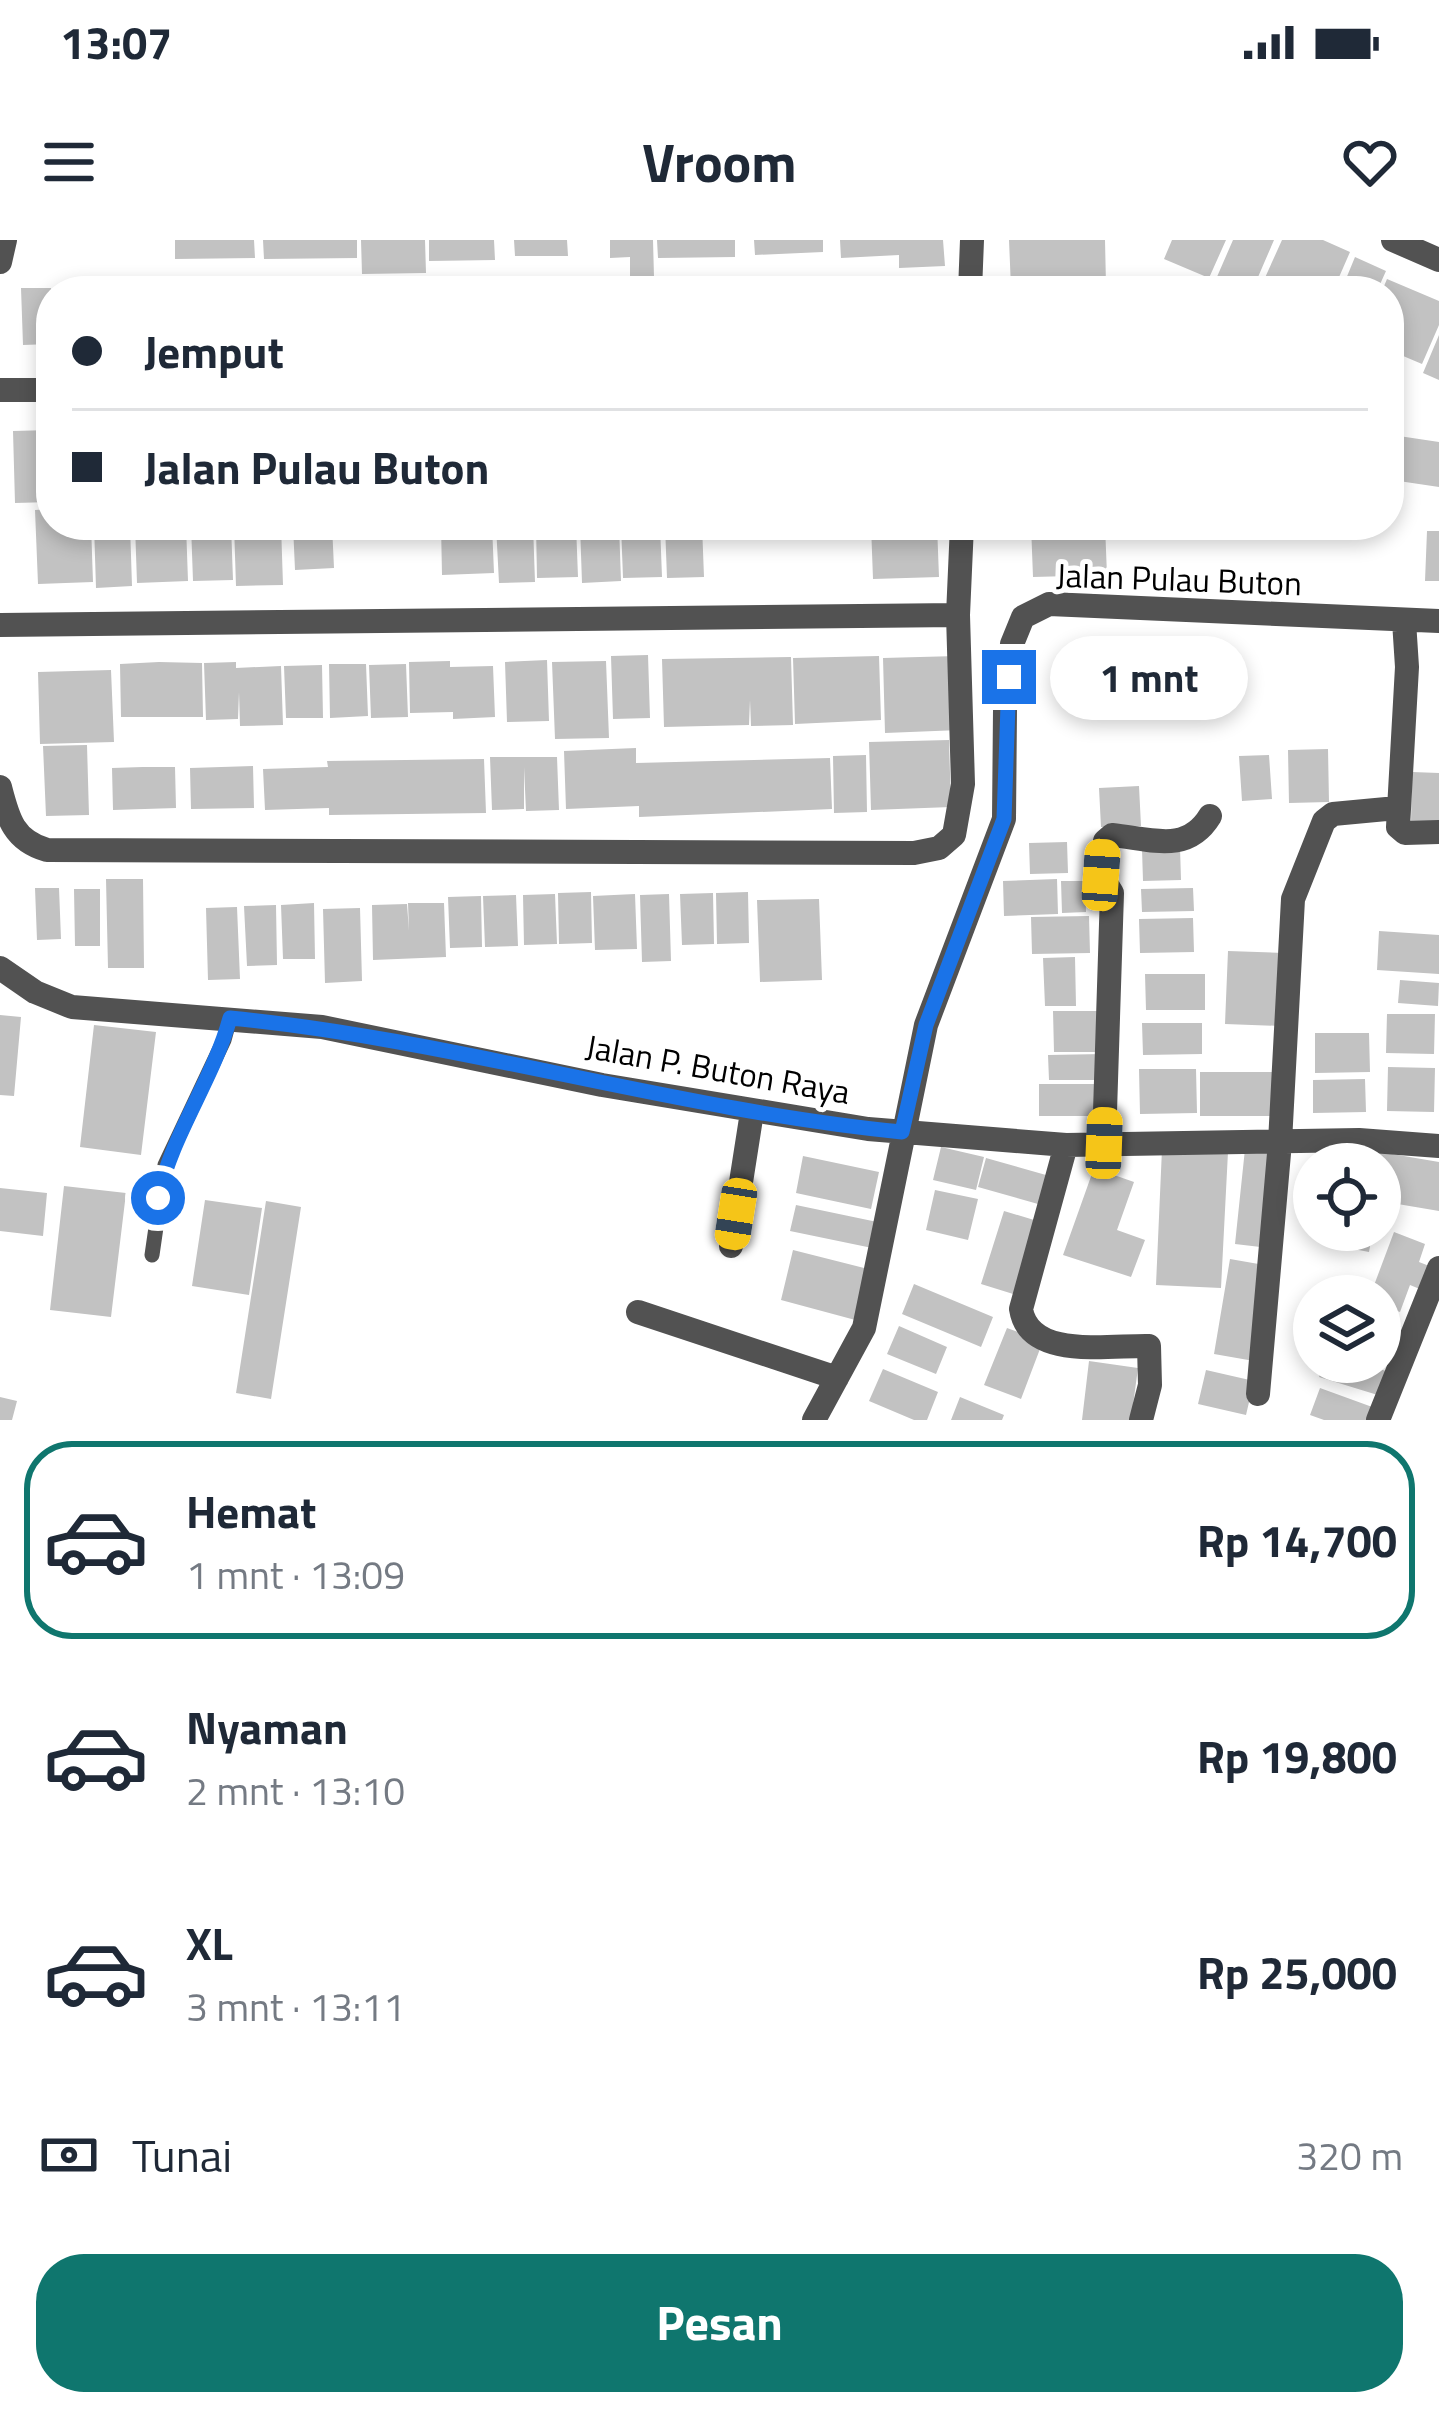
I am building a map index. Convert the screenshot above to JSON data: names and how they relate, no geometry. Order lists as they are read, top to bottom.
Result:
{
  "streets": {
    "street": ["Jalan Pulau Buton", "Jalan P. Buton Raya"]
  },
  "crossings": [
    ["Jalan Pulau Buton", "Jalan P. Buton Raya"]
  ],
  "page": {
    "status": "13:07",
    "header": "Vroom",
    "banner": ["Jemput", "Jalan Pulau Buton"],
    "bubble": "1 mnt",
    "list": [
      {
        "name": "Hemat",
        "note": "1 mnt · 13:09",
        "value": "Rp 14,700"
      },
      {
        "name": "Nyaman",
        "note": "2 mnt · 13:10",
        "value": "Rp 19,800"
      },
      {
        "name": "XL",
        "note": "3 mnt · 13:11",
        "value": "Rp 25,000"
      }
    ],
    "pay": ["Tunai", "320 m"],
    "buttons": "Pesan"
  }
}
